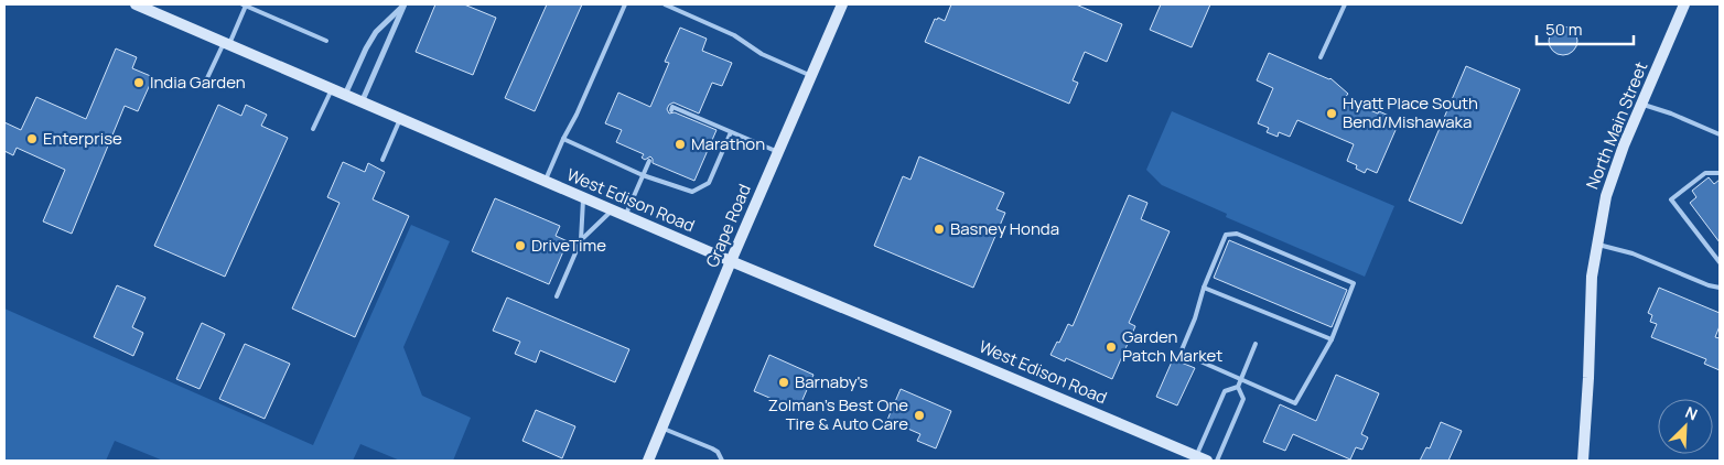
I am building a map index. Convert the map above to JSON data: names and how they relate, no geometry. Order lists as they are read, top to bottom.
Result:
{
  "streets": {
    "main road": ["North Main Street", "West Edison Road", "Grape Road"]
  },
  "crossings": [
    ["West Edison Road", "Grape Road"]
  ],
  "places": [
    "India Garden",
    "Hyatt Place South Bend/Mishawaka",
    "Enterprise",
    "Marathon",
    "Basney Honda",
    "DriveTime",
    "Garden Patch Market",
    "Barnaby's",
    "Zolman's Best One Tire & Auto Care"
  ],
  "scale_bar": "50 m",
  "north": "top right"
}
